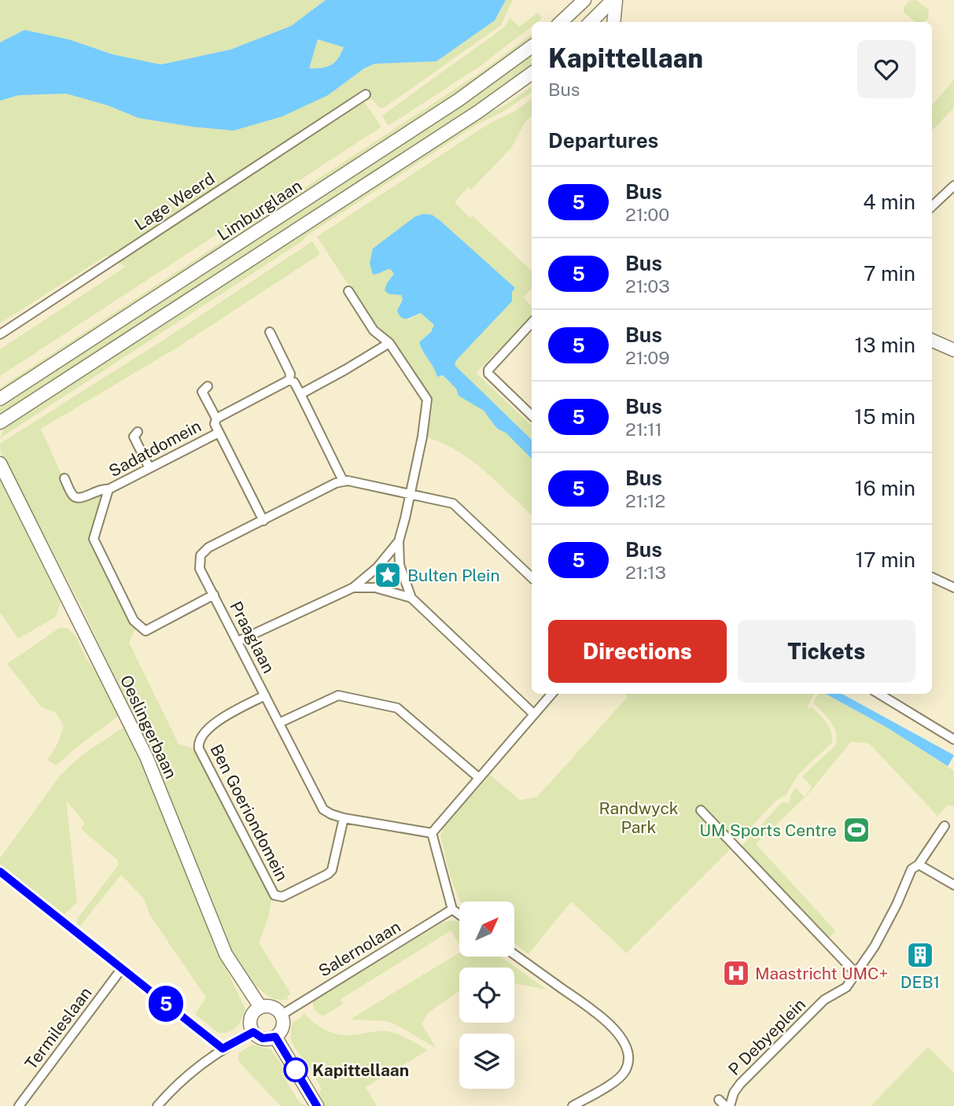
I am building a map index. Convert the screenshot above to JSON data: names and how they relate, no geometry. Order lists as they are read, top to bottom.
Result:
{
  "streets": {
    "main road": ["Limburglaan", "Oeslingerbaan"],
    "street": [
      "Lage Weerd",
      "Sadatdomein",
      "Praaglaan",
      "Ben Goeriondomein",
      "Salernolaan",
      "Termileslaan",
      "P Debyeplein"
    ]
  },
  "crossings": [
    ["Sadatdomein", "Praaglaan"],
    ["Praaglaan", "Ben Goeriondomein"],
    ["Oeslingerbaan", "Salernolaan"]
  ],
  "parks": ["Randwyck Park"],
  "places": {
    "place": ["Bulten Plein"],
    "sports": ["UM Sports Centre"],
    "building": ["DEB1"],
    "hospital": ["Maastricht UMC+"],
    "other": ["Kapittellaan"]
  },
  "lines": ["bus line 5"],
  "north": "top right",
  "page": {
    "on_map": "5",
    "heading": [
      ["Kapittellaan", "Bus"],
      "Departures"
    ],
    "list": [
      {
        "mark": "5",
        "name": "Bus",
        "note": "21:00",
        "value": "4 min"
      },
      {
        "mark": "5",
        "name": "Bus",
        "note": "21:03",
        "value": "7 min"
      },
      {
        "mark": "5",
        "name": "Bus",
        "note": "21:09",
        "value": "13 min"
      },
      {
        "mark": "5",
        "name": "Bus",
        "note": "21:11",
        "value": "15 min"
      },
      {
        "mark": "5",
        "name": "Bus",
        "note": "21:12",
        "value": "16 min"
      },
      {
        "mark": "5",
        "name": "Bus",
        "note": "21:13",
        "value": "17 min"
      }
    ],
    "buttons": ["Directions", "Tickets"]
  }
}
